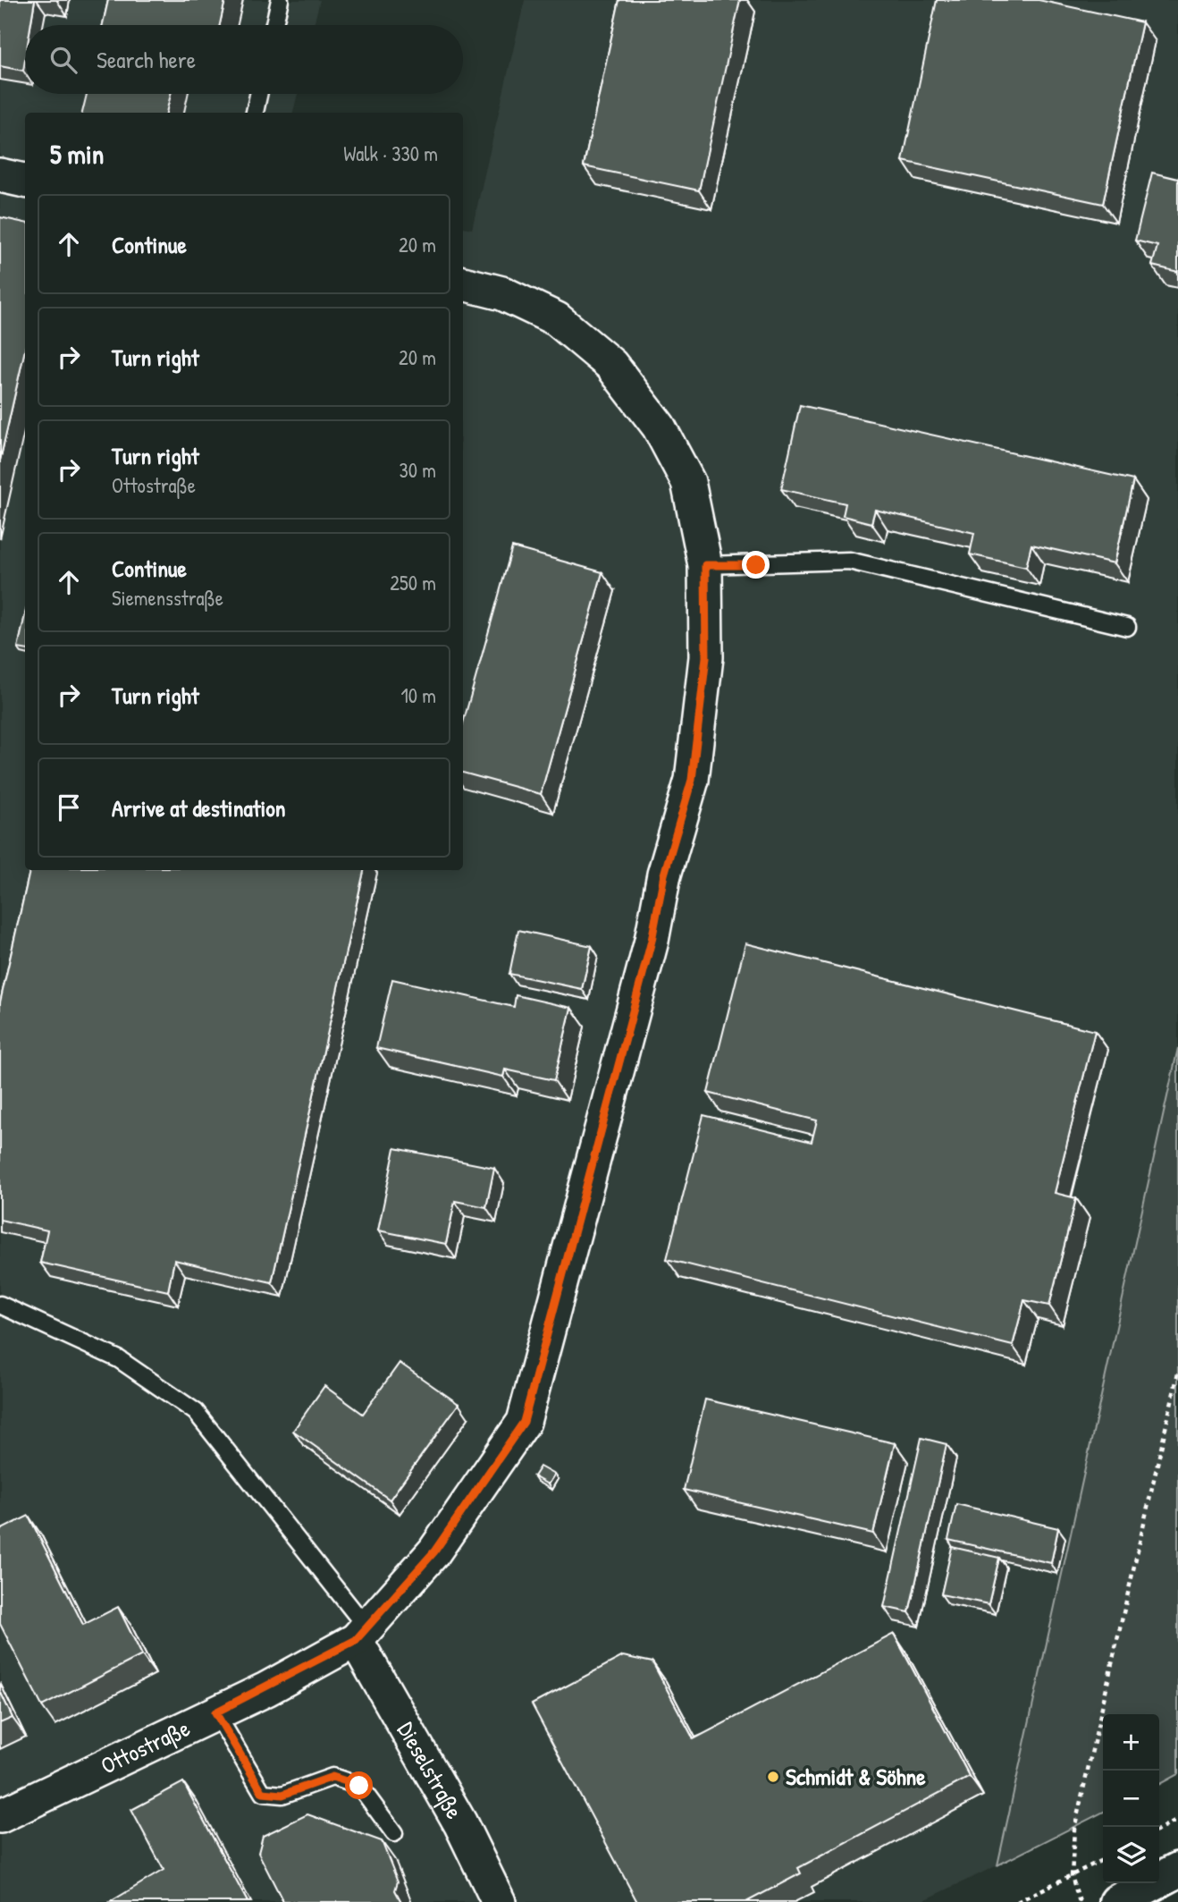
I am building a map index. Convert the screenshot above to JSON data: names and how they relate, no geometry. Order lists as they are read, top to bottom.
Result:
{
  "streets": {
    "street": ["Ottostraße", "Dieselstraße"]
  },
  "crossings": [
    ["Ottostraße", "Dieselstraße"]
  ],
  "places": ["Schmidt & Söhne"],
  "page": {
    "search": "Search here",
    "heading": ["5 min", "Walk · 330 m"],
    "list": [
      ["Continue", "20 m"],
      ["Turn right", "20 m"],
      ["Turn right", "Ottostraße", "30 m"],
      ["Continue", "Siemensstraße", "250 m"],
      ["Turn right", "10 m"],
      "Arrive at destination"
    ],
    "map_buttons": ["+", "−"]
  }
}
